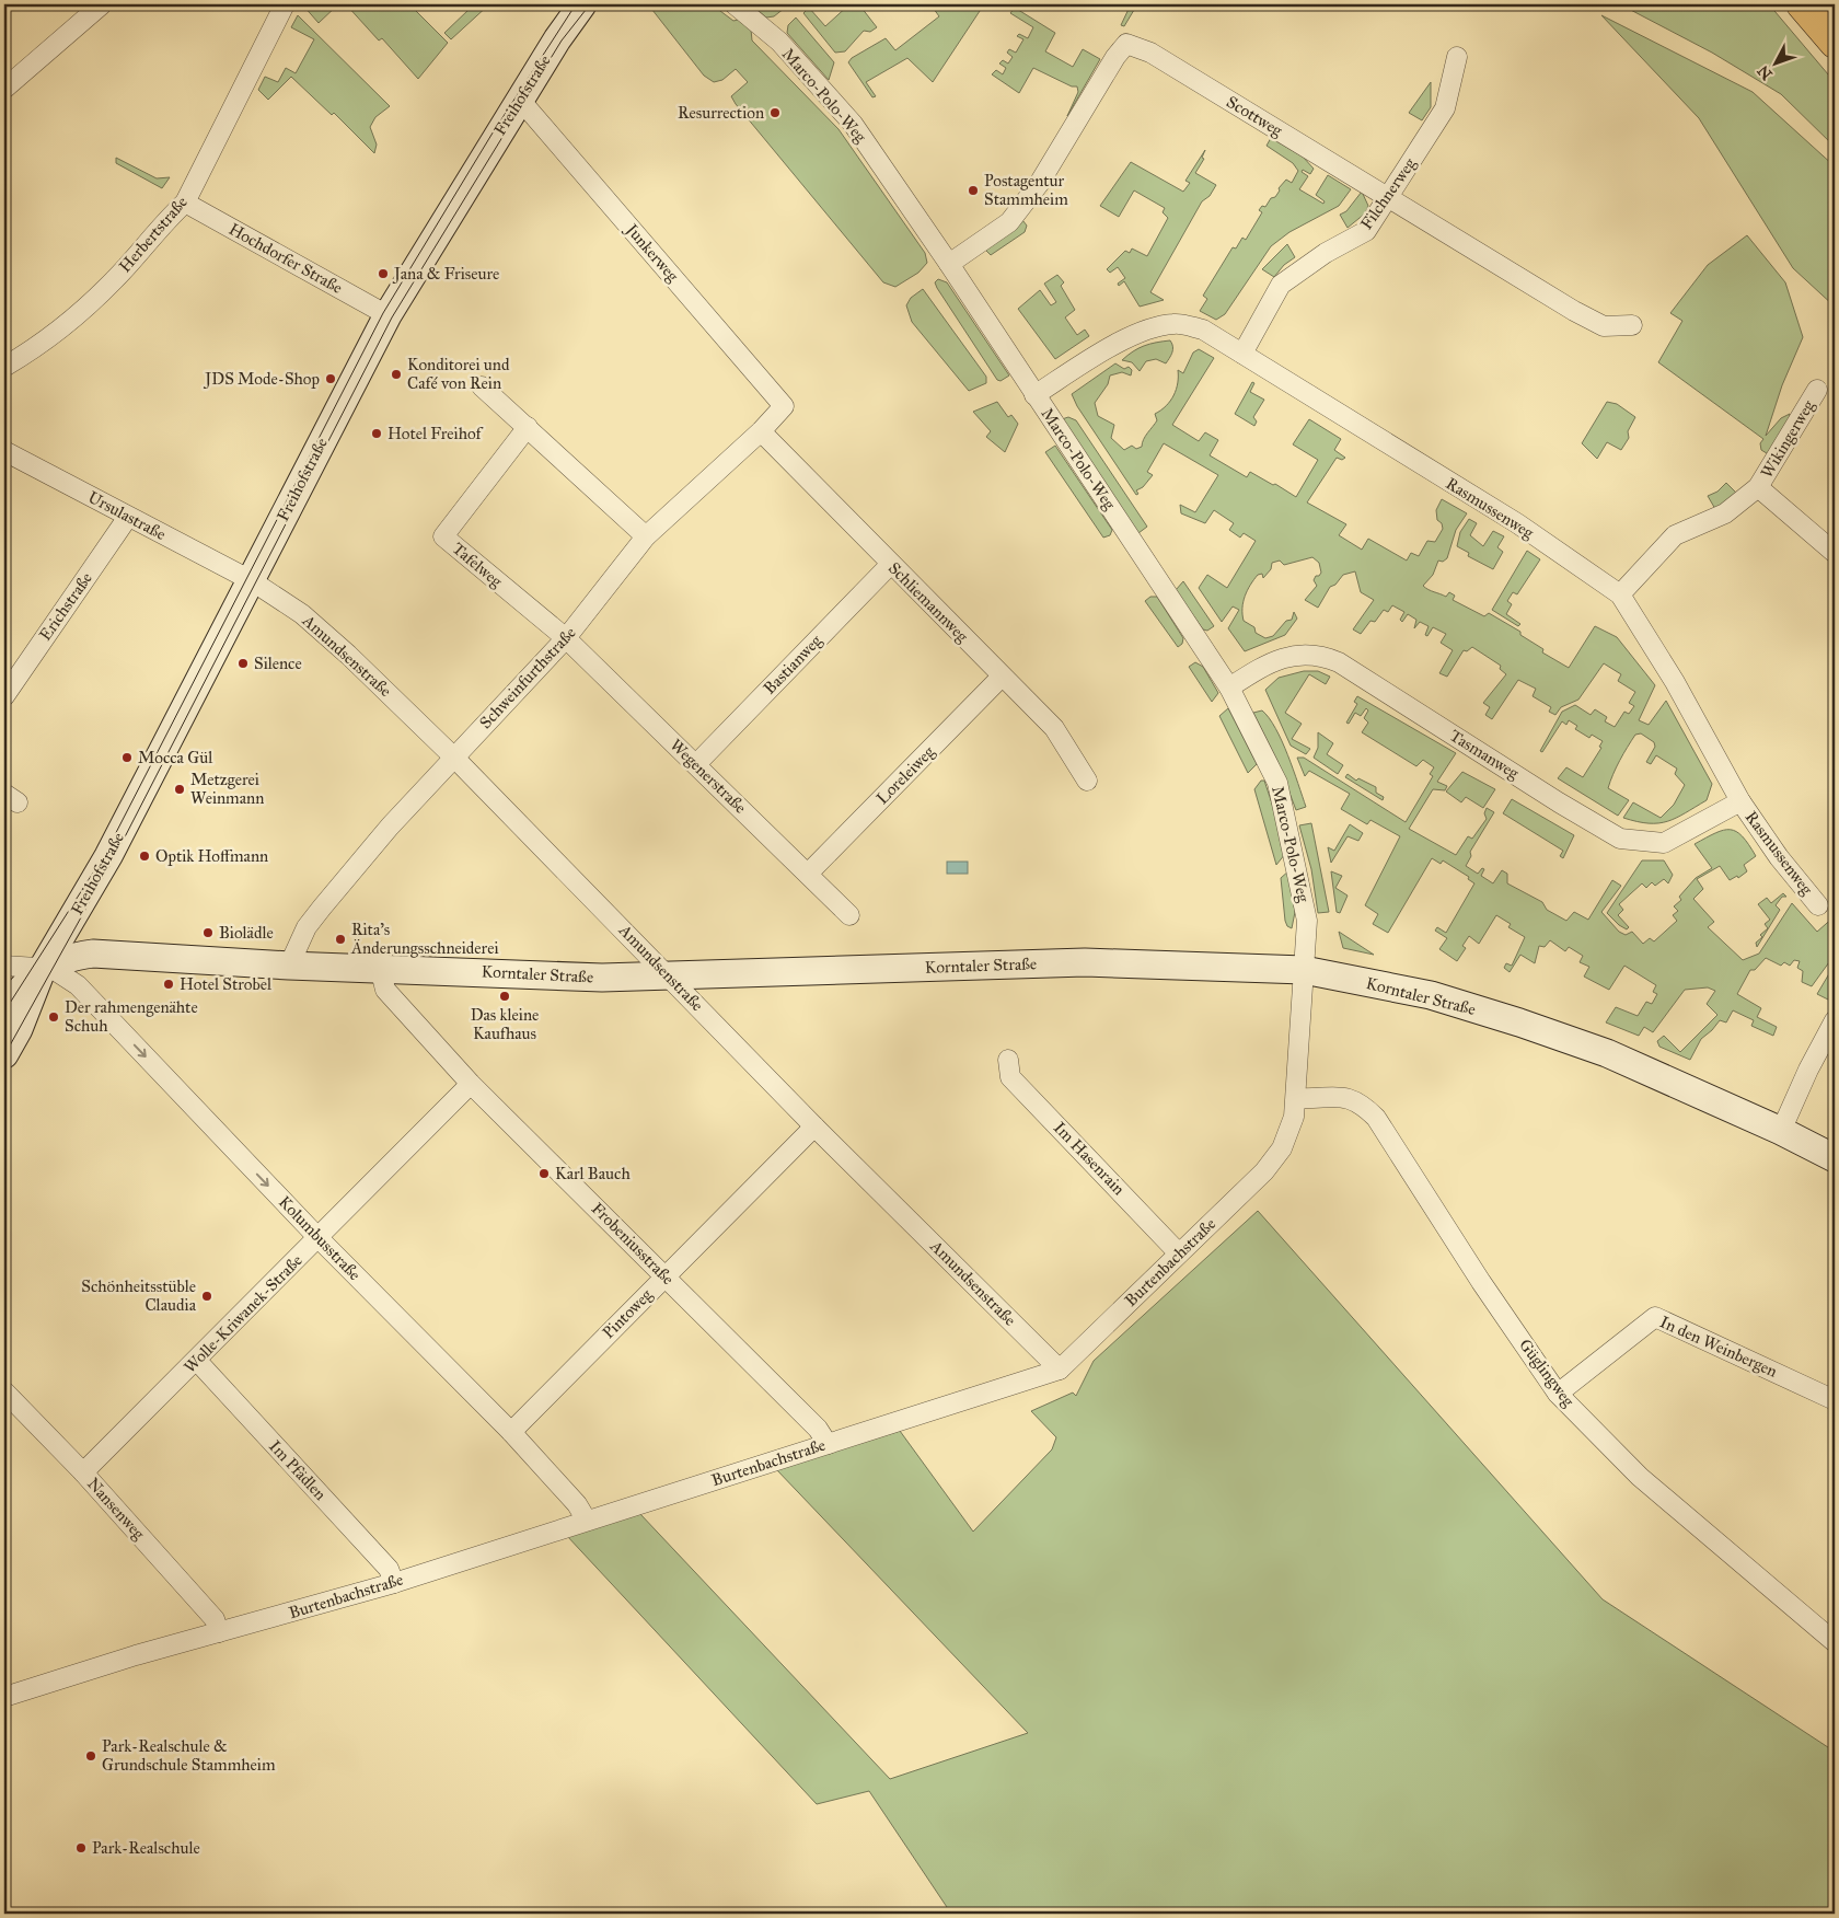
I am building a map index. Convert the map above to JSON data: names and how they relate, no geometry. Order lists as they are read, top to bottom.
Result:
{
  "streets": {
    "street": [
      "Freihofstraße",
      "Marco-Polo-Weg",
      "Scottweg",
      "Filchnerweg",
      "Herbertstraße",
      "Junkerweg",
      "Hochdorfer Straße",
      "Wikingerweg",
      "Rasmussenweg",
      "Ursulastraße",
      "Tafelweg",
      "Schliemannweg",
      "Erichstraße",
      "Amundsenstraße",
      "Bastianweg",
      "Schweinfurthstraße",
      "Tasmanweg",
      "Loreleiweg",
      "Wegenerstraße",
      "Korntaler Straße",
      "Im Hasenrain",
      "Kolumbusstraße",
      "Frobeniusstraße",
      "Burtenbachstraße",
      "Wolle-Kriwanek-Straße",
      "Pintoweg",
      "In den Weinbergen",
      "Güglingweg",
      "Im Pfädlen",
      "Nansenweg"
    ]
  },
  "crossings": [
    ["Freihofstraße", "Junkerweg"],
    ["Freihofstraße", "Hochdorfer Straße"],
    ["Freihofstraße", "Ursulastraße"],
    ["Freihofstraße", "Amundsenstraße"],
    ["Freihofstraße", "Korntaler Straße"],
    ["Freihofstraße", "Kolumbusstraße"],
    ["Marco-Polo-Weg", "Scottweg"],
    ["Marco-Polo-Weg", "Rasmussenweg"],
    ["Marco-Polo-Weg", "Tasmanweg"],
    ["Marco-Polo-Weg", "Korntaler Straße"],
    ["Marco-Polo-Weg", "Burtenbachstraße"],
    ["Scottweg", "Filchnerweg"],
    ["Filchnerweg", "Rasmussenweg"],
    ["Herbertstraße", "Hochdorfer Straße"],
    ["Junkerweg", "Schweinfurthstraße"],
    ["Wikingerweg", "Rasmussenweg"],
    ["Rasmussenweg", "Tasmanweg"],
    ["Ursulastraße", "Erichstraße"],
    ["Ursulastraße", "Amundsenstraße"],
    ["Tafelweg", "Schweinfurthstraße"],
    ["Tafelweg", "Wegenerstraße"],
    ["Schliemannweg", "Bastianweg"],
    ["Schliemannweg", "Schweinfurthstraße"],
    ["Schliemannweg", "Loreleiweg"],
    ["Amundsenstraße", "Schweinfurthstraße"],
    ["Amundsenstraße", "Korntaler Straße"],
    ["Amundsenstraße", "Burtenbachstraße"],
    ["Amundsenstraße", "Pintoweg"],
    ["Bastianweg", "Wegenerstraße"],
    ["Schweinfurthstraße", "Wegenerstraße"],
    ["Schweinfurthstraße", "Korntaler Straße"],
    ["Loreleiweg", "Wegenerstraße"],
    ["Korntaler Straße", "Kolumbusstraße"],
    ["Korntaler Straße", "Frobeniusstraße"],
    ["Korntaler Straße", "Burtenbachstraße"],
    ["Im Hasenrain", "Burtenbachstraße"],
    ["Kolumbusstraße", "Burtenbachstraße"],
    ["Kolumbusstraße", "Wolle-Kriwanek-Straße"],
    ["Kolumbusstraße", "Pintoweg"],
    ["Frobeniusstraße", "Burtenbachstraße"],
    ["Frobeniusstraße", "Wolle-Kriwanek-Straße"],
    ["Frobeniusstraße", "Pintoweg"],
    ["Burtenbachstraße", "Güglingweg"],
    ["Burtenbachstraße", "Im Pfädlen"],
    ["Burtenbachstraße", "Nansenweg"],
    ["Wolle-Kriwanek-Straße", "Im Pfädlen"],
    ["Wolle-Kriwanek-Straße", "Nansenweg"],
    ["In den Weinbergen", "Güglingweg"]
  ],
  "one_way": ["Kolumbusstraße"],
  "places": [
    "Resurrection",
    "Postagentur Stammheim",
    "Jana & Friseure",
    "Konditorei und Café von Rein",
    "JDS Mode-Shop",
    "Hotel Freihof",
    "Silence",
    "Mocca Gül",
    "Metzgerei Weinmann",
    "Optik Hoffmann",
    "Biolädle",
    "Rita's Änderungsschneiderei",
    "Hotel Strobel",
    "Das kleine Kaufhaus",
    "Der rahmengenähte Schuh",
    "Karl Bauch",
    "Schönheitsstüble Claudia",
    "Park-Realschule & Grundschule Stammheim",
    "Park-Realschule"
  ],
  "north": "bottom left"
}
